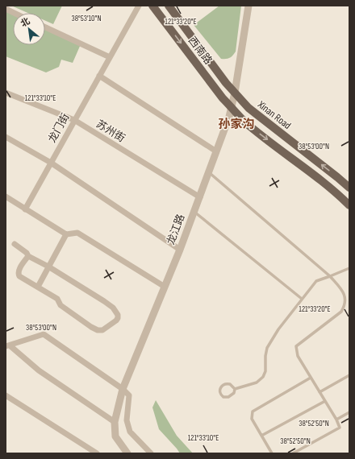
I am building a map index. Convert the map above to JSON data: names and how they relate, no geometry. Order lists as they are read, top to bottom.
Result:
{
  "streets": {
    "main road": ["西南路", "Xinan Road"],
    "street": ["龙门街", "苏州街", "龙江路"]
  },
  "crossings": [
    ["西南路", "龙江路"],
    ["Xinan Road", "龙江路"],
    ["龙门街", "苏州街"],
    ["苏州街", "龙江路"]
  ],
  "one_way": ["西南路"],
  "districts": ["孙家沟"],
  "north": "top left",
  "coordinates": [
    "38°53'10\"N",
    "121°33'20\"E",
    "121°33'10\"E",
    "38°53'00\"N",
    "38°52'50\"N"
  ]
}
